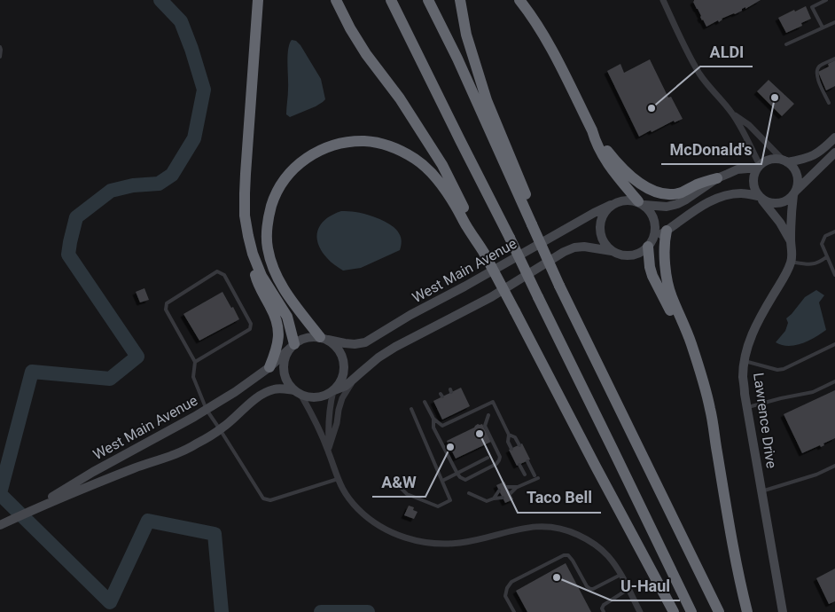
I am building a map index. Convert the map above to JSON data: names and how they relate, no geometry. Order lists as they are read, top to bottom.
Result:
{
  "streets": {
    "main road": ["West Main Avenue", "Lawrence Drive"]
  },
  "places": [
    "McDonald's",
    "ALDI",
    "Taco Bell",
    "A&W",
    "U-Haul"
  ]
}
